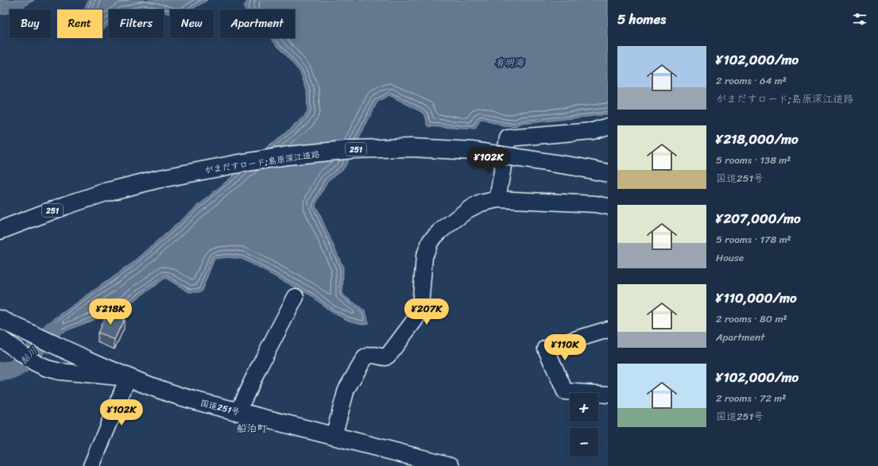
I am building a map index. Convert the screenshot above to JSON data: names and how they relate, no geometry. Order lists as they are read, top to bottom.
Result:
{
  "streets": {
    "highway": ["251", "がまだすロード;島原深江道路", "国道251号"]
  },
  "districts": ["船泊町"],
  "water": ["有明海", "鮎川"],
  "page": {
    "heading": "5 homes",
    "chip": [
      "Buy",
      "Rent",
      "Filters",
      "New",
      "Apartment"
    ],
    "list": [
      {
        "name": "¥102,000/mo",
        "note": "2 rooms · 64 m² · がまだすロード;島原深江道路"
      },
      {
        "name": "¥218,000/mo",
        "note": "5 rooms · 138 m² · 国道251号"
      },
      {
        "name": "¥207,000/mo",
        "note": "5 rooms · 178 m² · House"
      },
      {
        "name": "¥110,000/mo",
        "note": "2 rooms · 80 m² · Apartment"
      },
      {
        "name": "¥102,000/mo",
        "note": "2 rooms · 72 m² · 国道251号"
      }
    ],
    "price": [
      "¥102K",
      "¥218K",
      "¥207K",
      "¥110K",
      "¥102K"
    ],
    "map_buttons": ["+", "−"]
  }
}
